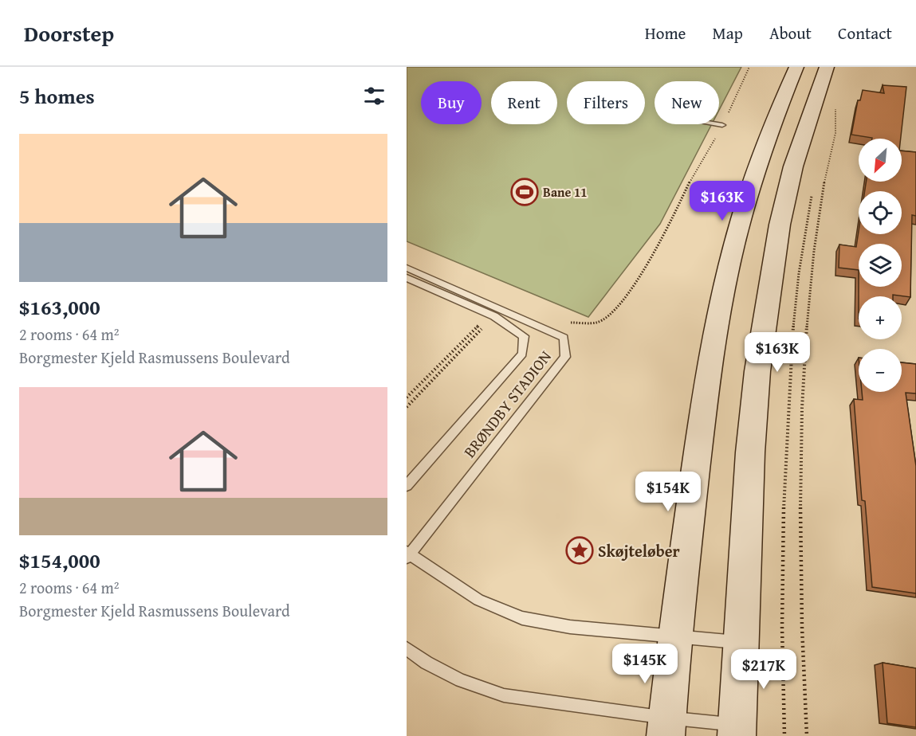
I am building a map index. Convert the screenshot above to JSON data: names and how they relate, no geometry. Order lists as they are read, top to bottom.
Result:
{
  "streets": {
    "lane": ["BRØNDBY STADION"]
  },
  "places": {
    "sports": ["Bane 11"],
    "place": ["Skøjteløber"]
  },
  "north": "bottom left",
  "page": {
    "header": "Doorstep",
    "nav": [
      "Home",
      "Map",
      "About",
      "Contact"
    ],
    "heading": "5 homes",
    "chip": [
      "Buy",
      "Rent",
      "Filters",
      "New"
    ],
    "list": [
      {
        "name": "$163,000",
        "note": "2 rooms · 64 m² · Borgmester Kjeld Rasmussens Boulevard"
      },
      {
        "name": "$154,000",
        "note": "2 rooms · 64 m² · Borgmester Kjeld Rasmussens Boulevard"
      }
    ],
    "map_buttons": ["+", "−"],
    "price": [
      "$163K",
      "$163K",
      "$154K",
      "$145K",
      "$217K"
    ]
  }
}
